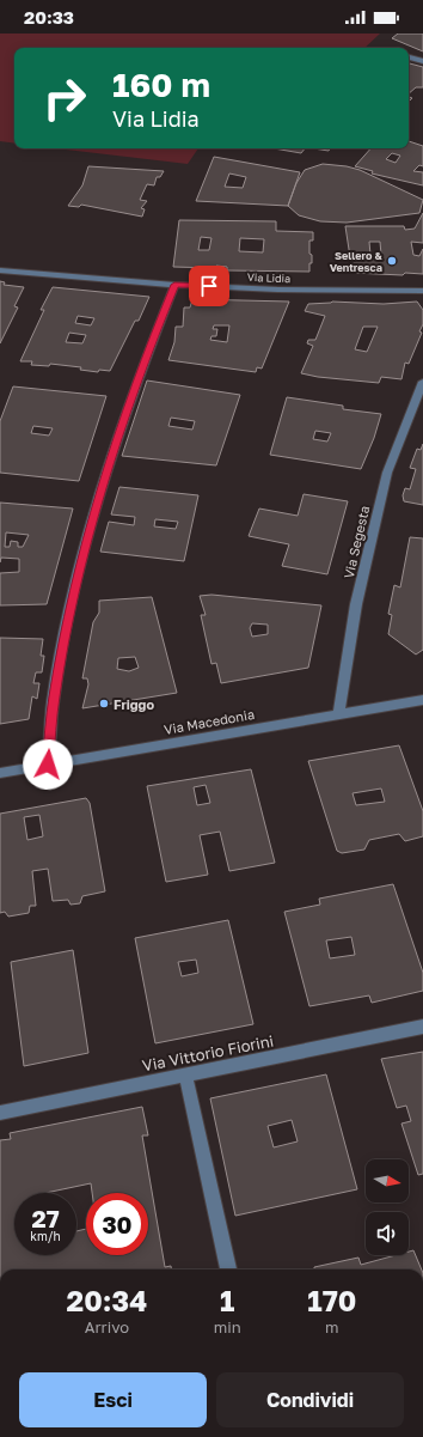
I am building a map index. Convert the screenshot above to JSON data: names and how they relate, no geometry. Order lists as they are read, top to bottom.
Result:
{
  "streets": {
    "street": [
      "Via Lidia",
      "Via Segesta",
      "Via Macedonia",
      "Via Vittorio Fiorini"
    ]
  },
  "crossings": [
    ["Via Segesta", "Via Macedonia"]
  ],
  "places": ["Sellero & Ventresca", "Friggo"],
  "north": "right",
  "page": {
    "status": "20:33",
    "turn": ["160 m", "Via Lidia"],
    "speed": "27 km/h",
    "limit": "30",
    "eta": [
      "20:34",
      "Arrivo",
      "1",
      "min",
      "170",
      "m"
    ],
    "buttons": ["Esci", "Condividi"]
  }
}
